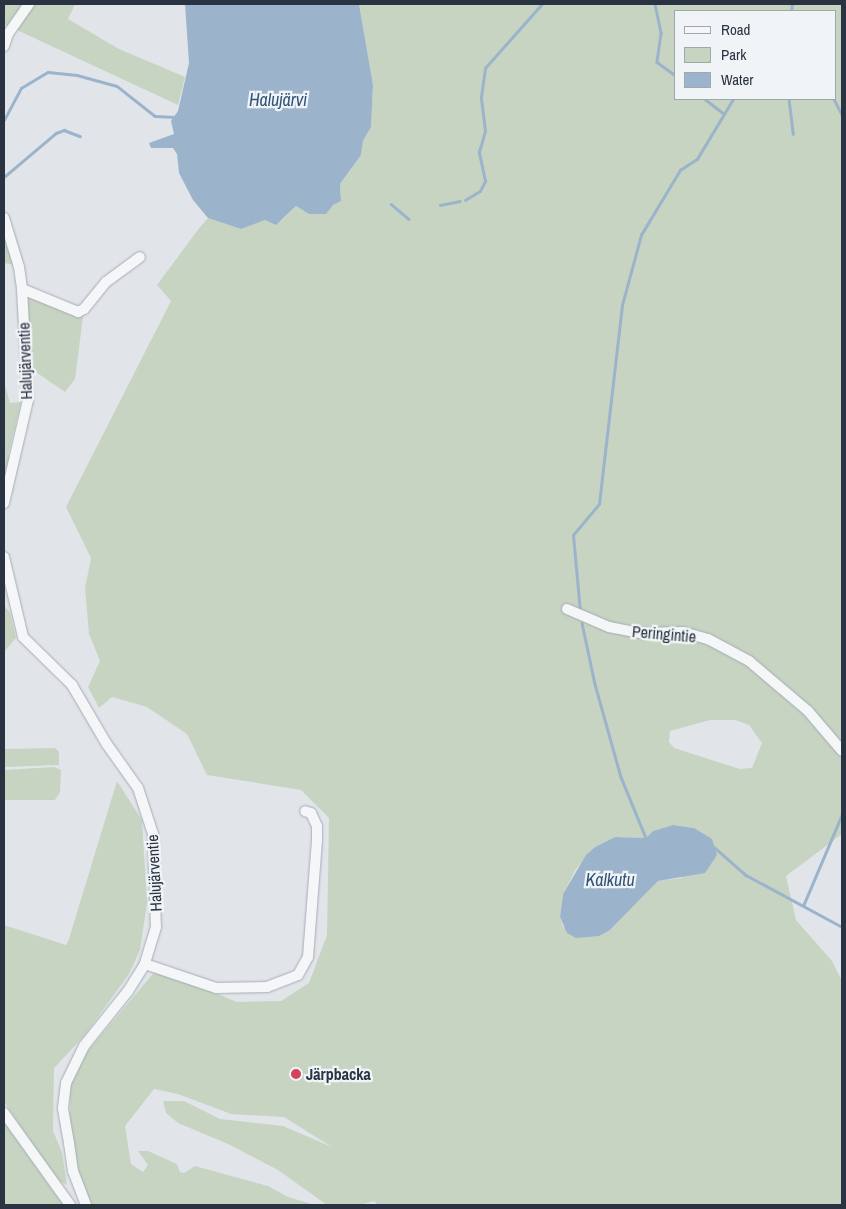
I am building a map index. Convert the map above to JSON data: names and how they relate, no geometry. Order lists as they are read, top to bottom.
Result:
{
  "streets": {
    "street": ["Halujärventie", "Peringintie"]
  },
  "water": ["Halujärvi", "Kalkutu"],
  "places": ["Järpbacka"],
  "legend": ["Road", "Park", "Water"]
}
